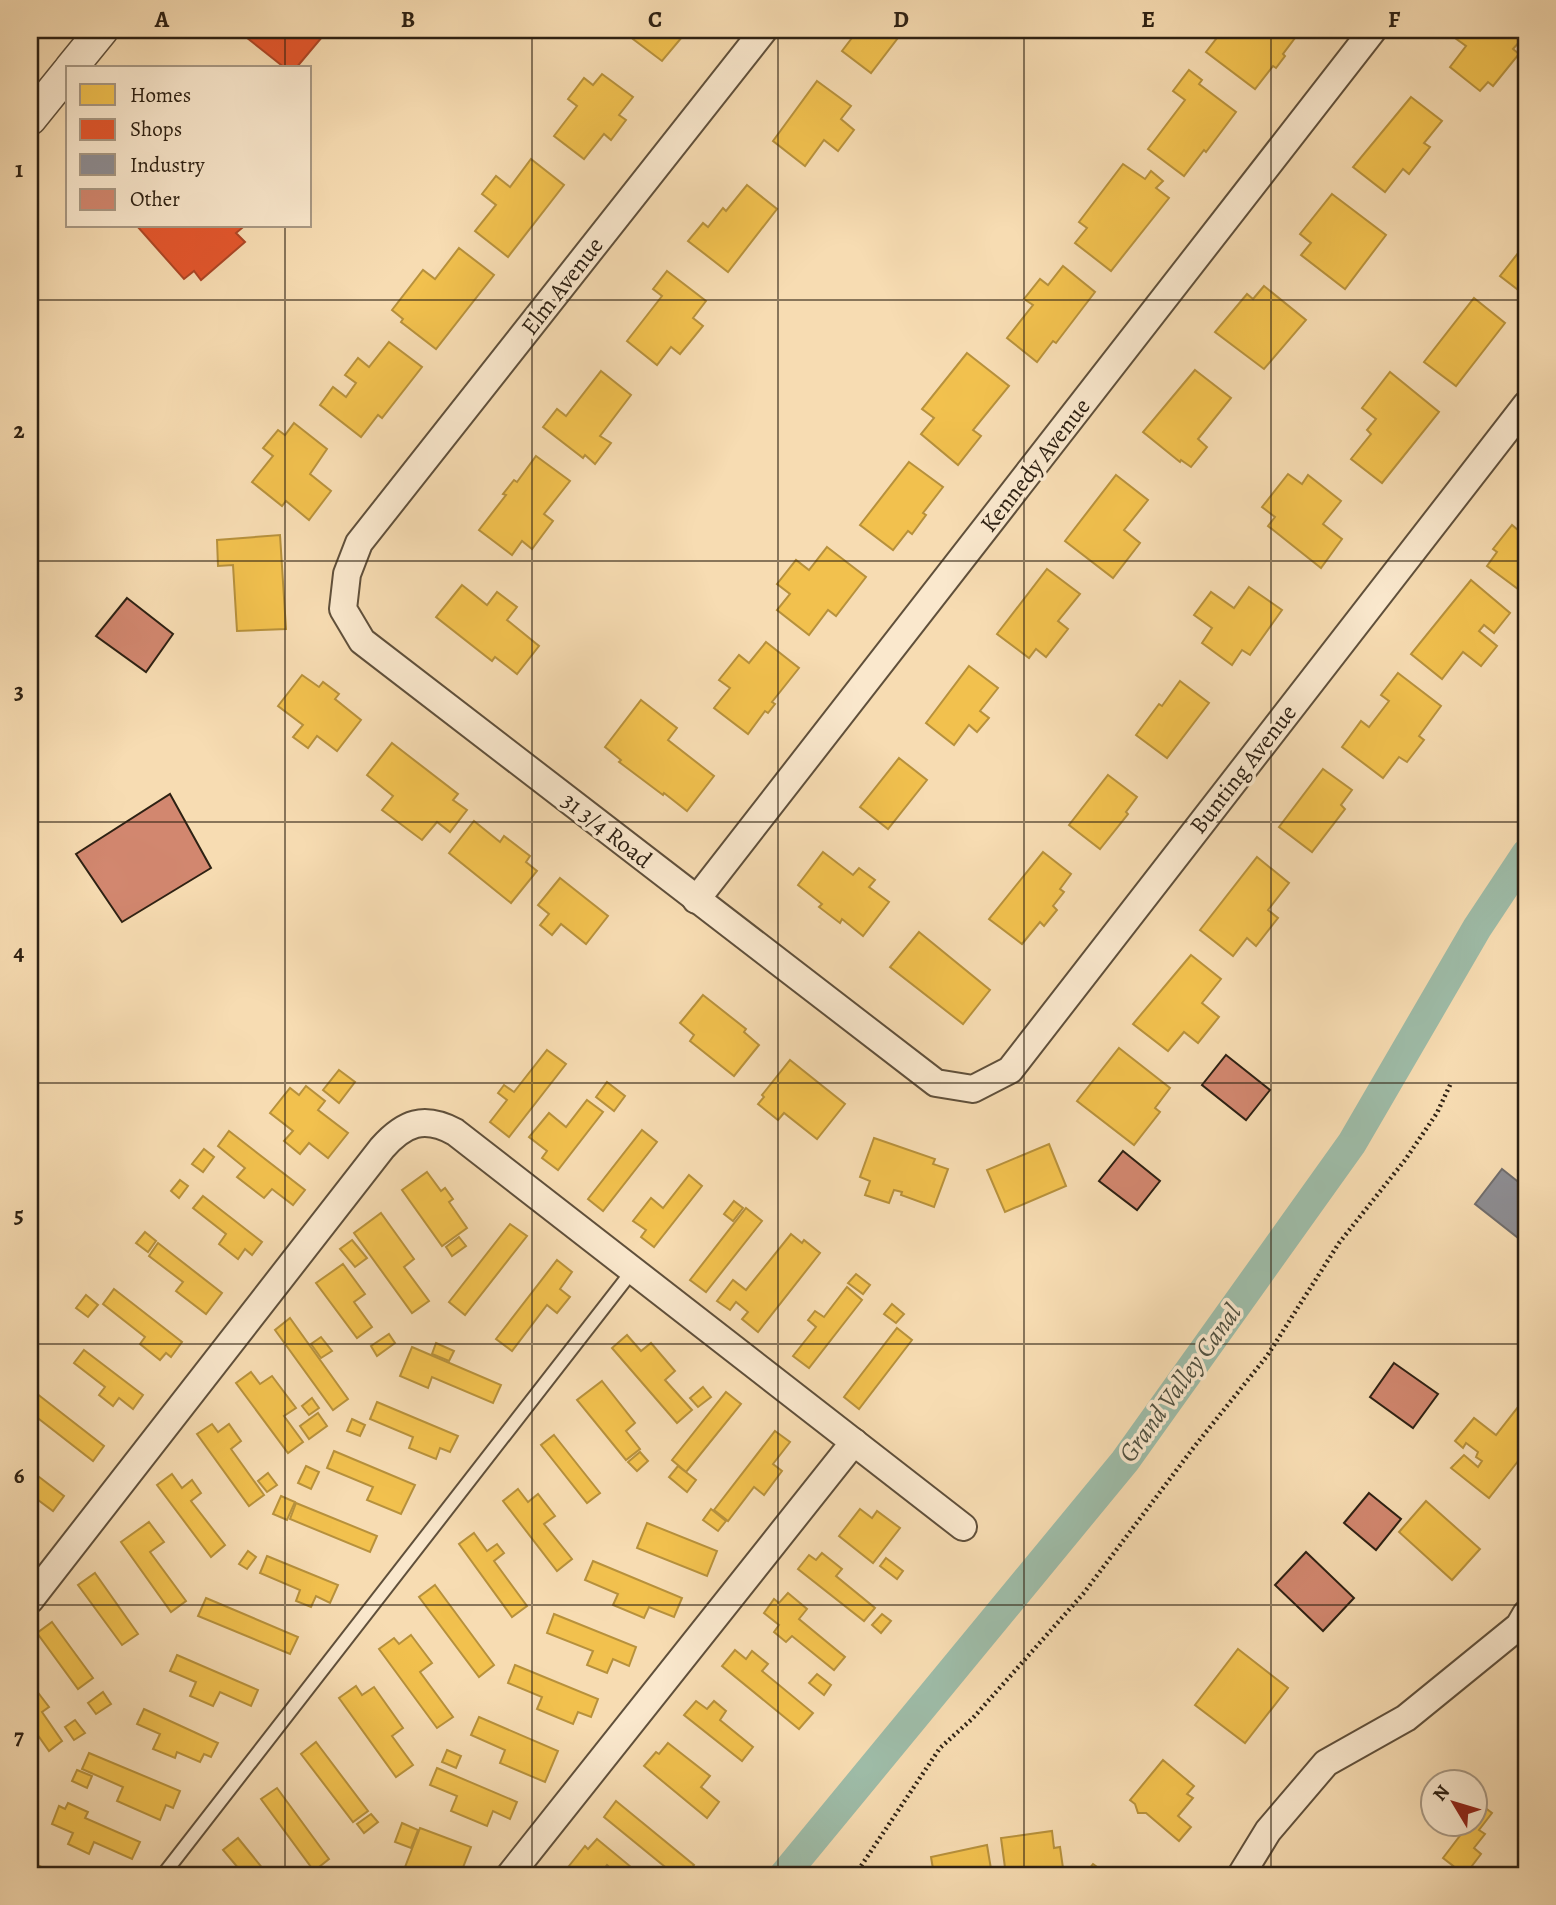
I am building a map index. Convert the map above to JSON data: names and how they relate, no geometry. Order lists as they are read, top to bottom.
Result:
{
  "streets": {
    "street": [
      "Elm Avenue",
      "Kennedy Avenue",
      "Bunting Avenue",
      "31 3/4 Road"
    ]
  },
  "crossings": [
    ["Elm Avenue", "31 3/4 Road"],
    ["Kennedy Avenue", "31 3/4 Road"],
    ["Bunting Avenue", "31 3/4 Road"]
  ],
  "water": ["Grand Valley Canal"],
  "legend": [
    "Homes",
    "Shops",
    "Industry",
    "Other"
  ],
  "north": "top left",
  "grid": {
    "columns": [
      "A",
      "B",
      "C",
      "D",
      "E",
      "F"
    ],
    "rows": [
      "1",
      "2",
      "3",
      "4",
      "5",
      "6",
      "7"
    ]
  }
}
